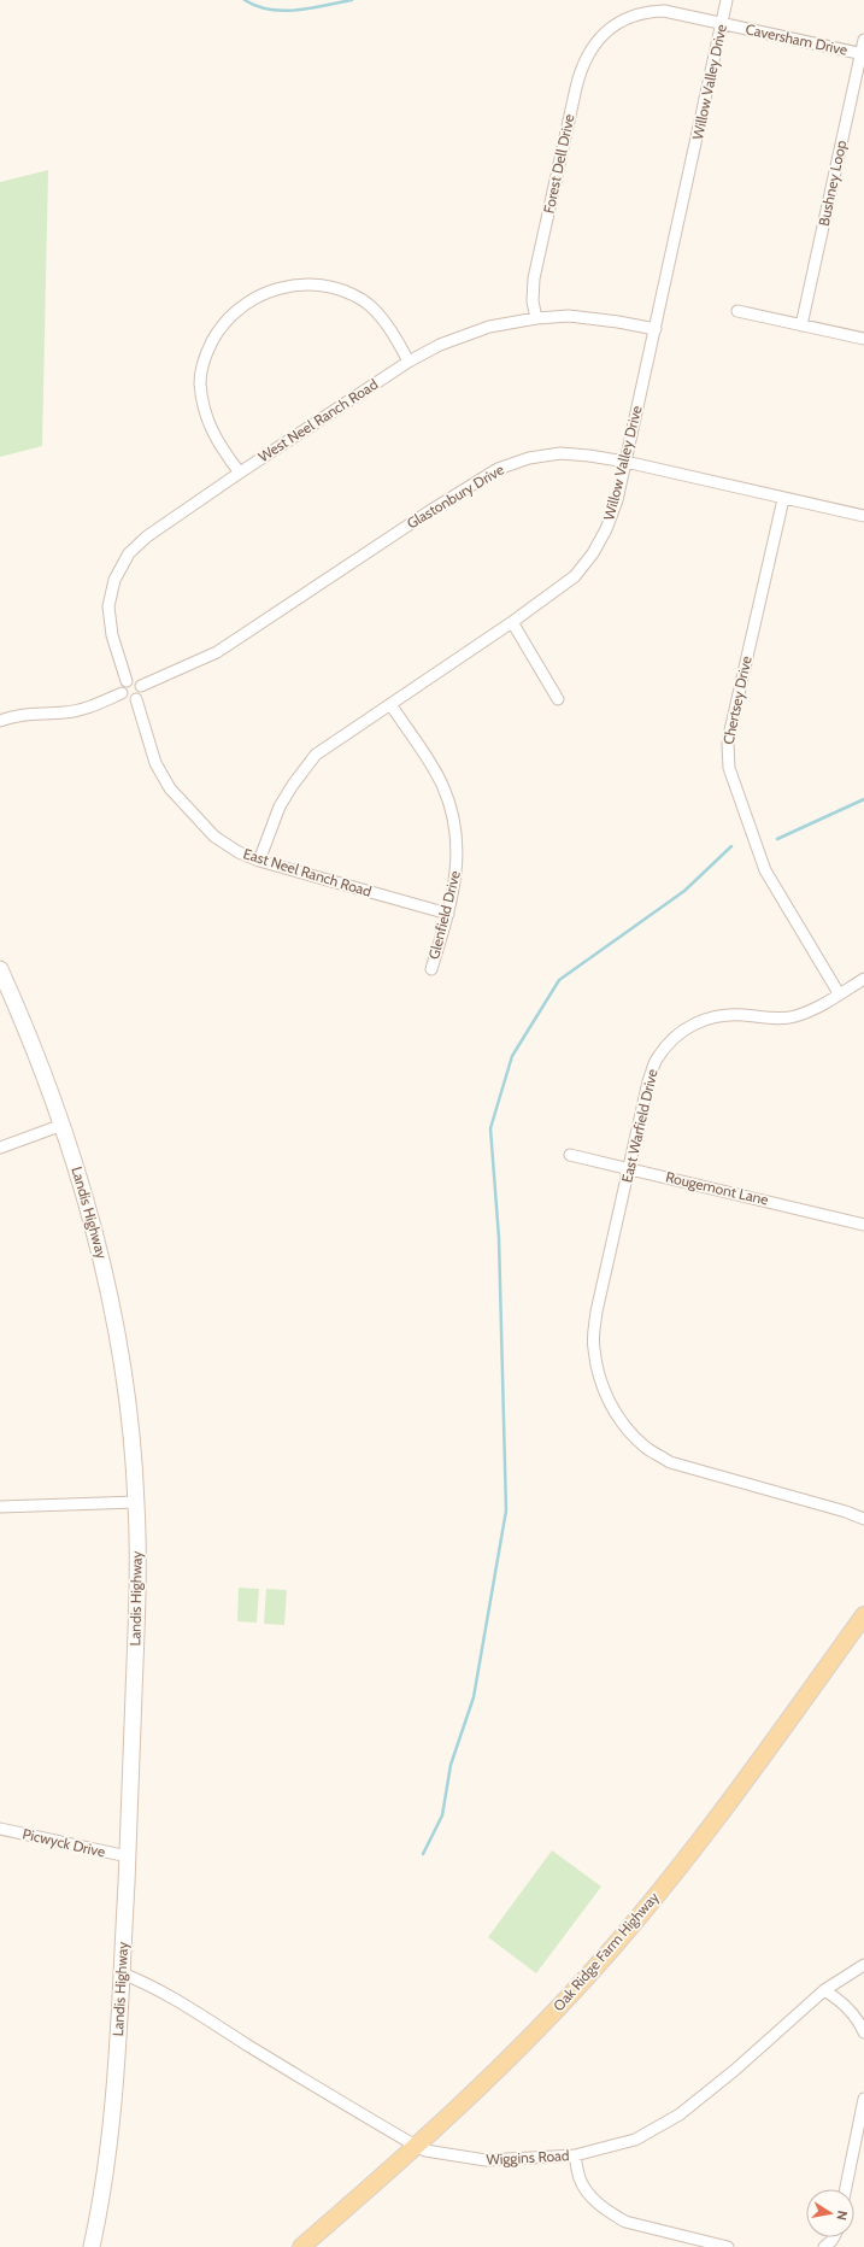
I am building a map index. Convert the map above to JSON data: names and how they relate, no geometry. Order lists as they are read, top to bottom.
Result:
{
  "streets": {
    "main road": ["Landis Highway", "Oak Ridge Farm Highway"],
    "street": [
      "Caversham Drive",
      "Willow Valley Drive",
      "Forest Dell Drive",
      "Bushney Loop",
      "West Neel Ranch Road",
      "Glastonbury Drive",
      "Chertsey Drive",
      "East Neel Ranch Road",
      "Glenfield Drive",
      "East Warfield Drive",
      "Rougemont Lane",
      "Picwyck Drive",
      "Wiggins Road"
    ]
  },
  "crossings": [
    ["Caversham Drive", "Willow Valley Drive"],
    ["Caversham Drive", "Forest Dell Drive"],
    ["Caversham Drive", "Bushney Loop"],
    ["Willow Valley Drive", "West Neel Ranch Road"],
    ["Willow Valley Drive", "Glastonbury Drive"],
    ["Willow Valley Drive", "East Neel Ranch Road"],
    ["Willow Valley Drive", "Glenfield Drive"],
    ["Forest Dell Drive", "West Neel Ranch Road"],
    ["West Neel Ranch Road", "Glastonbury Drive"],
    ["West Neel Ranch Road", "East Neel Ranch Road"],
    ["Glastonbury Drive", "Chertsey Drive"],
    ["Glastonbury Drive", "East Neel Ranch Road"],
    ["Chertsey Drive", "East Warfield Drive"],
    ["East Neel Ranch Road", "Glenfield Drive"],
    ["East Warfield Drive", "Rougemont Lane"],
    ["Landis Highway", "Picwyck Drive"],
    ["Landis Highway", "Wiggins Road"],
    ["Oak Ridge Farm Highway", "Wiggins Road"]
  ],
  "north": "right"
}
